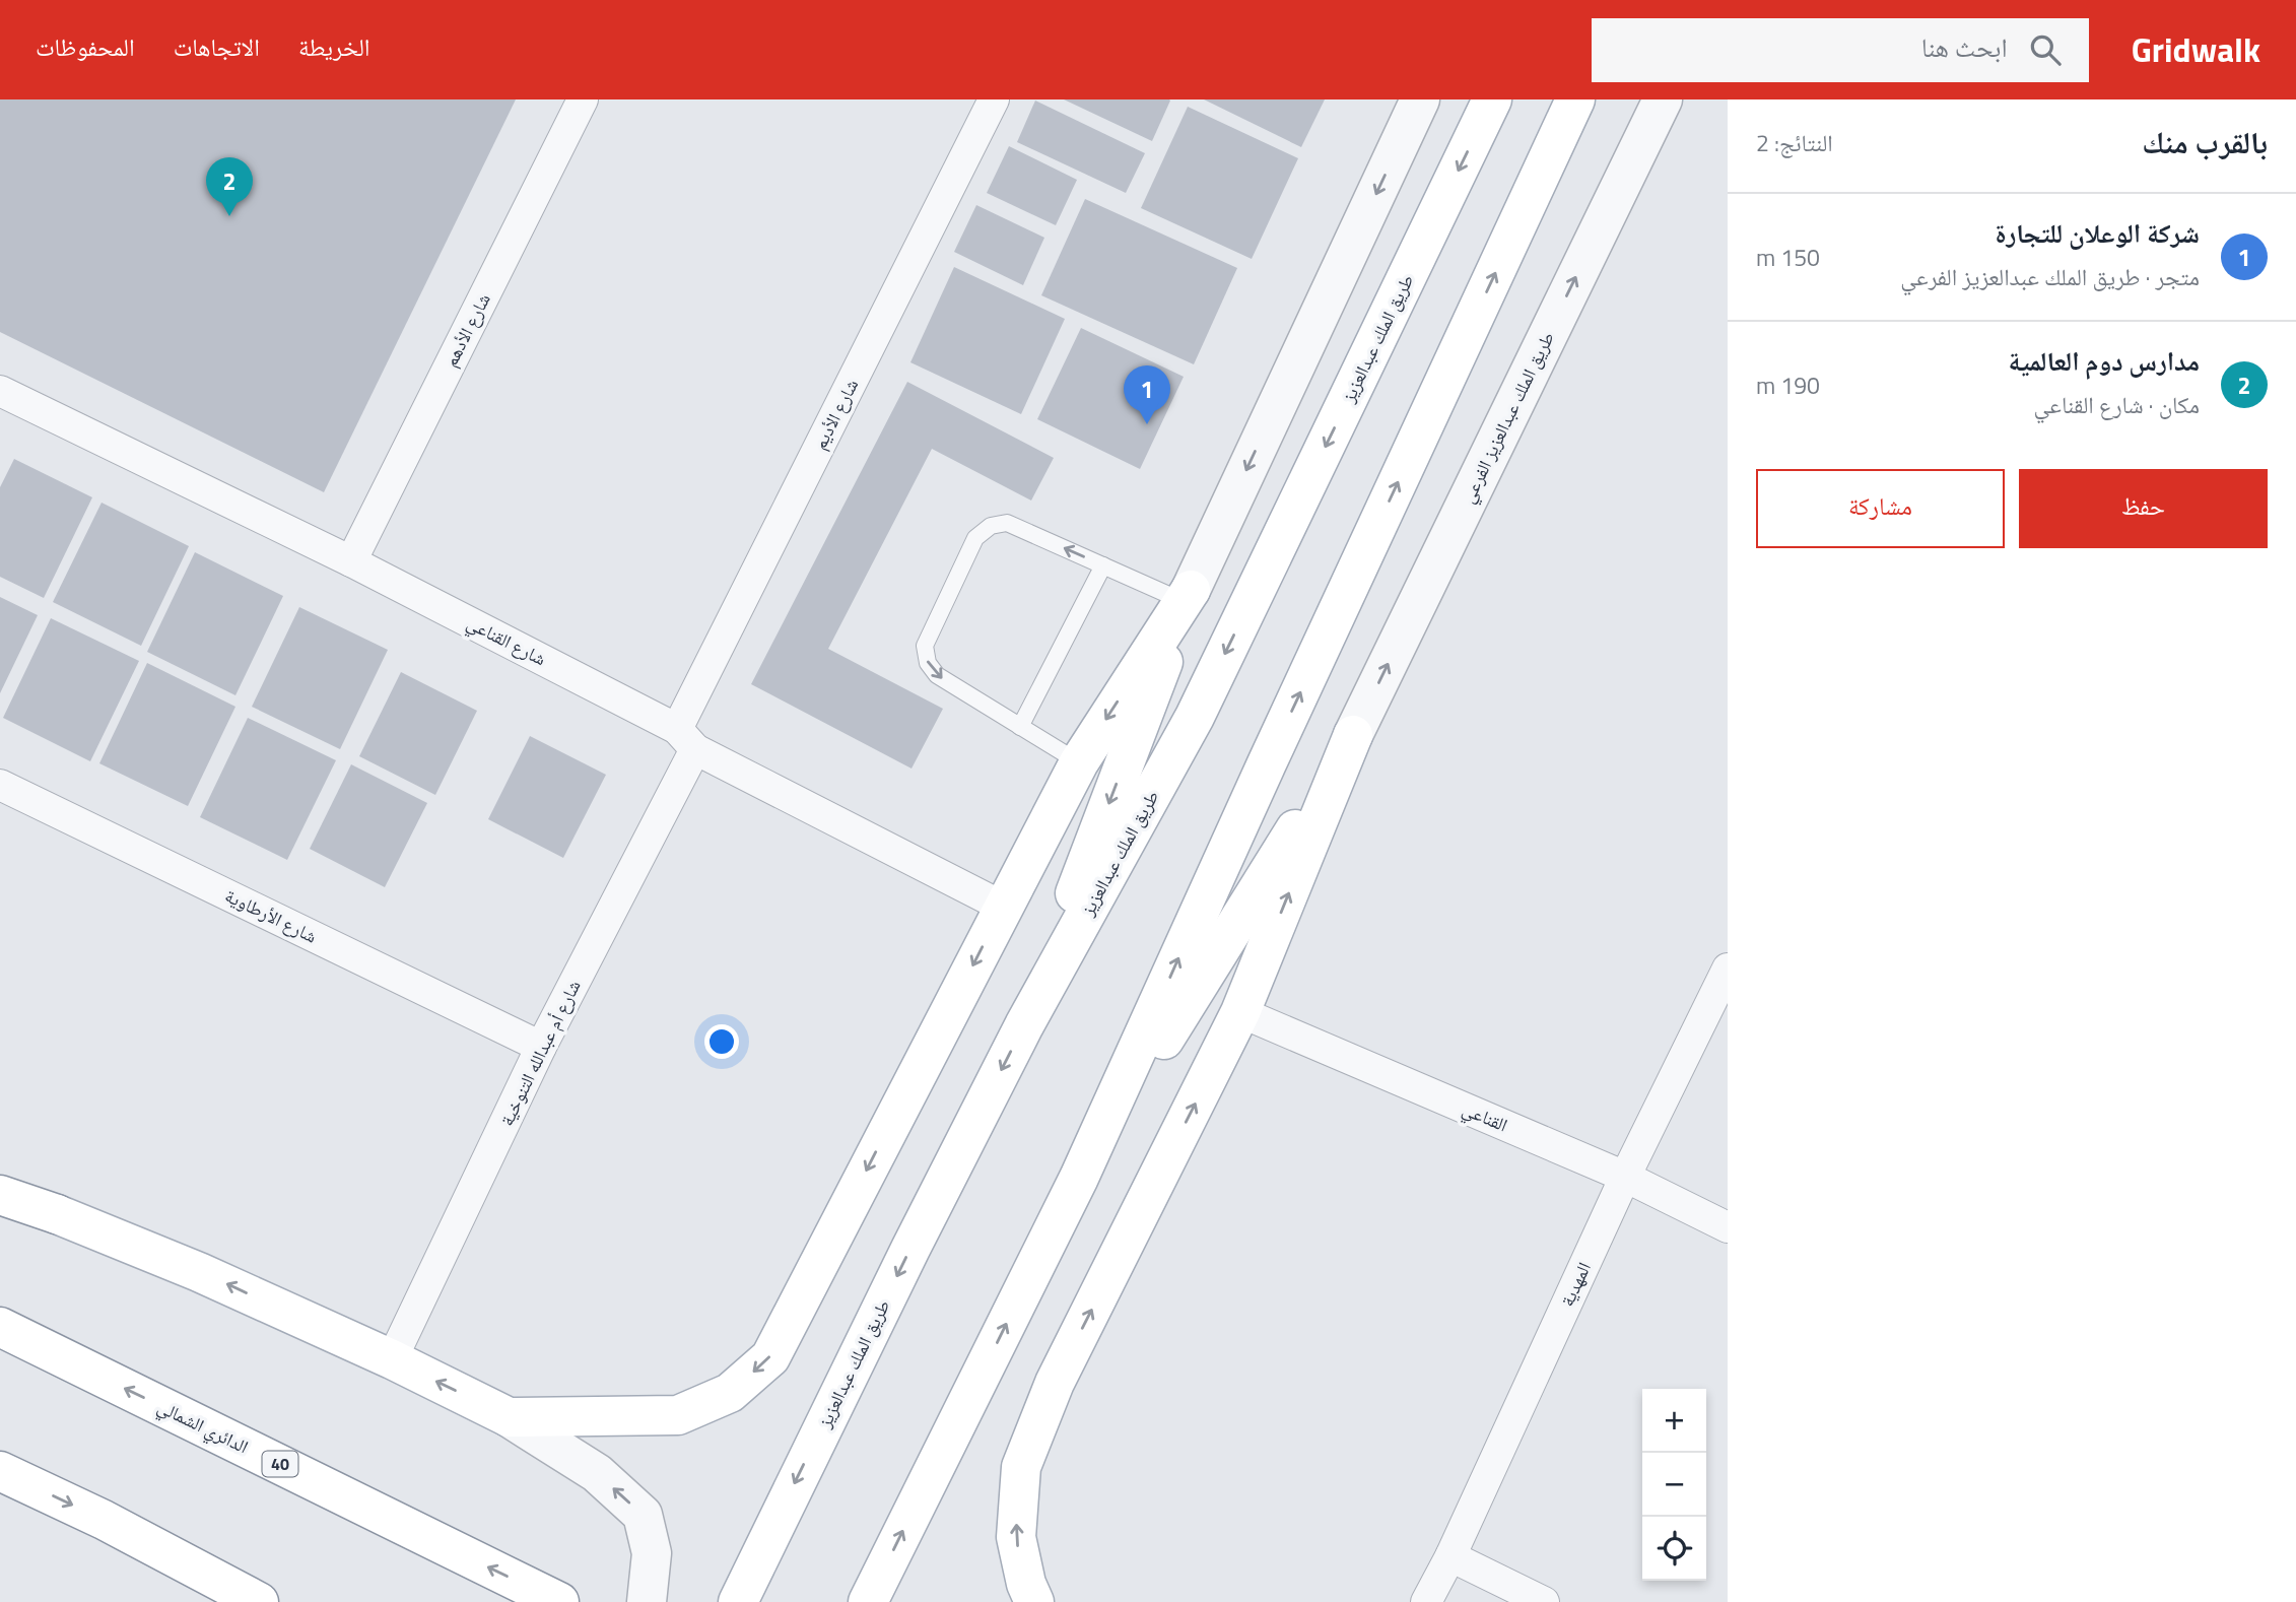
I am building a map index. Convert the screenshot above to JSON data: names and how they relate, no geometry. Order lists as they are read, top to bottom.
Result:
{
  "streets": {
    "main road": ["طريق الملك عبدالعزيز", "الدائري الشمالي", "40"],
    "street": [
      "شارع الأدهم",
      "شارع الأديم",
      "طريق الملك عبدالعزيز الفرعي",
      "شارع القناعي",
      "شارع الأرطاوية",
      "شارع أم عبدالله التنوخية",
      "القناعي",
      "المهدية"
    ]
  },
  "crossings": [
    ["شارع الأدهم", "شارع القناعي"],
    ["شارع الأديم", "شارع القناعي"],
    ["شارع الأديم", "شارع أم عبدالله التنوخية"],
    ["شارع القناعي", "شارع أم عبدالله التنوخية"],
    ["شارع الأرطاوية", "شارع أم عبدالله التنوخية"],
    ["القناعي", "المهدية"]
  ],
  "page": {
    "header": "Gridwalk",
    "search": "ابحث هنا",
    "nav": ["الخريطة", "الاتجاهات", "المحفوظات"],
    "heading": ["بالقرب منك", "النتائج: 2"],
    "pins": ["2", "1"],
    "list": [
      {
        "mark": "1",
        "name": "شركة الوعلان للتجارة",
        "note": "متجر · طريق الملك عبدالعزيز الفرعي",
        "value": "150 m"
      },
      {
        "mark": "2",
        "name": "مدارس دوم العالمية",
        "note": "مكان · شارع القناعي",
        "value": "190 m"
      }
    ],
    "buttons": ["حفظ", "مشاركة"],
    "map_buttons": ["+", "−"]
  }
}
